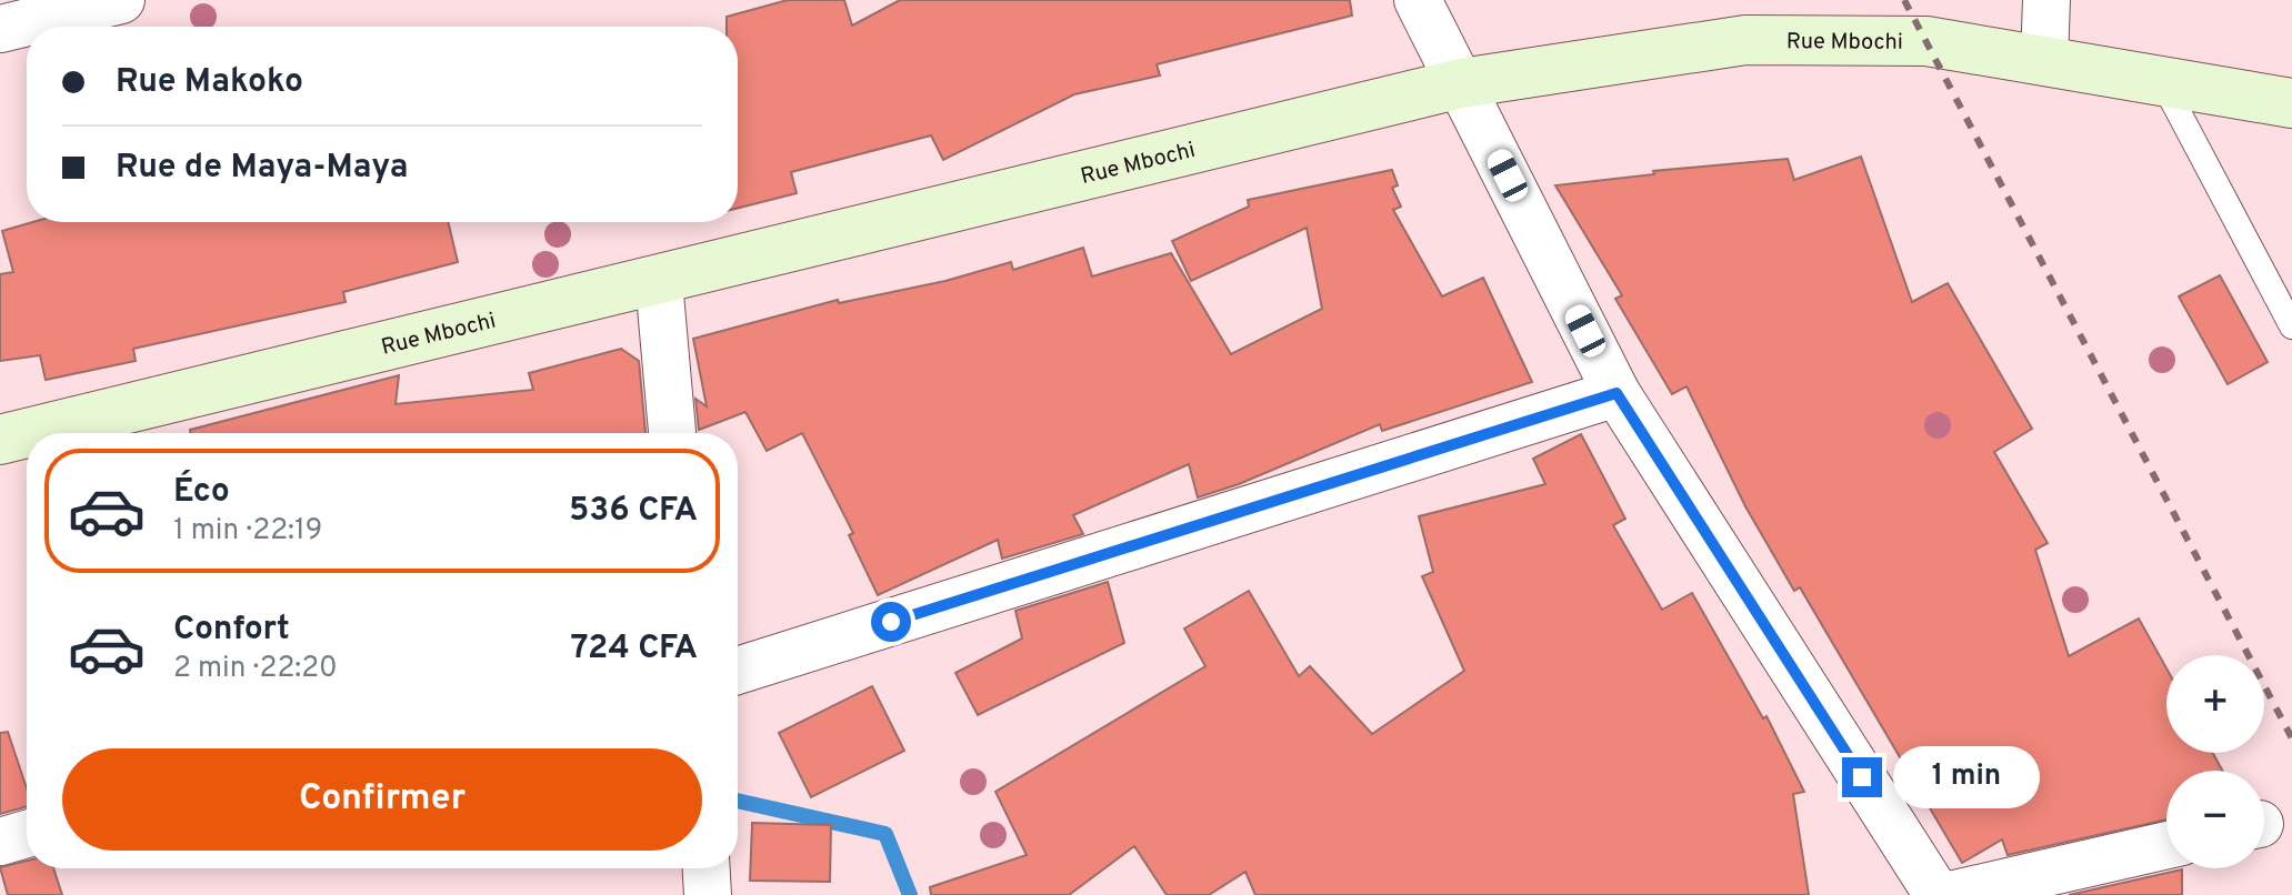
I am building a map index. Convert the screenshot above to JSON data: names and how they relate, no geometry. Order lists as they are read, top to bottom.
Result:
{
  "streets": {
    "main road": ["Rue Mbochi"]
  },
  "page": {
    "banner": ["Rue Makoko", "Rue de Maya-Maya"],
    "list": [
      {
        "name": "Éco",
        "note": "1 min · 22:19",
        "value": "536 CFA"
      },
      {
        "name": "Confort",
        "note": "2 min · 22:20",
        "value": "724 CFA"
      }
    ],
    "map_buttons": ["+", "−"],
    "buttons": "Confirmer",
    "bubble": "1 min"
  }
}
